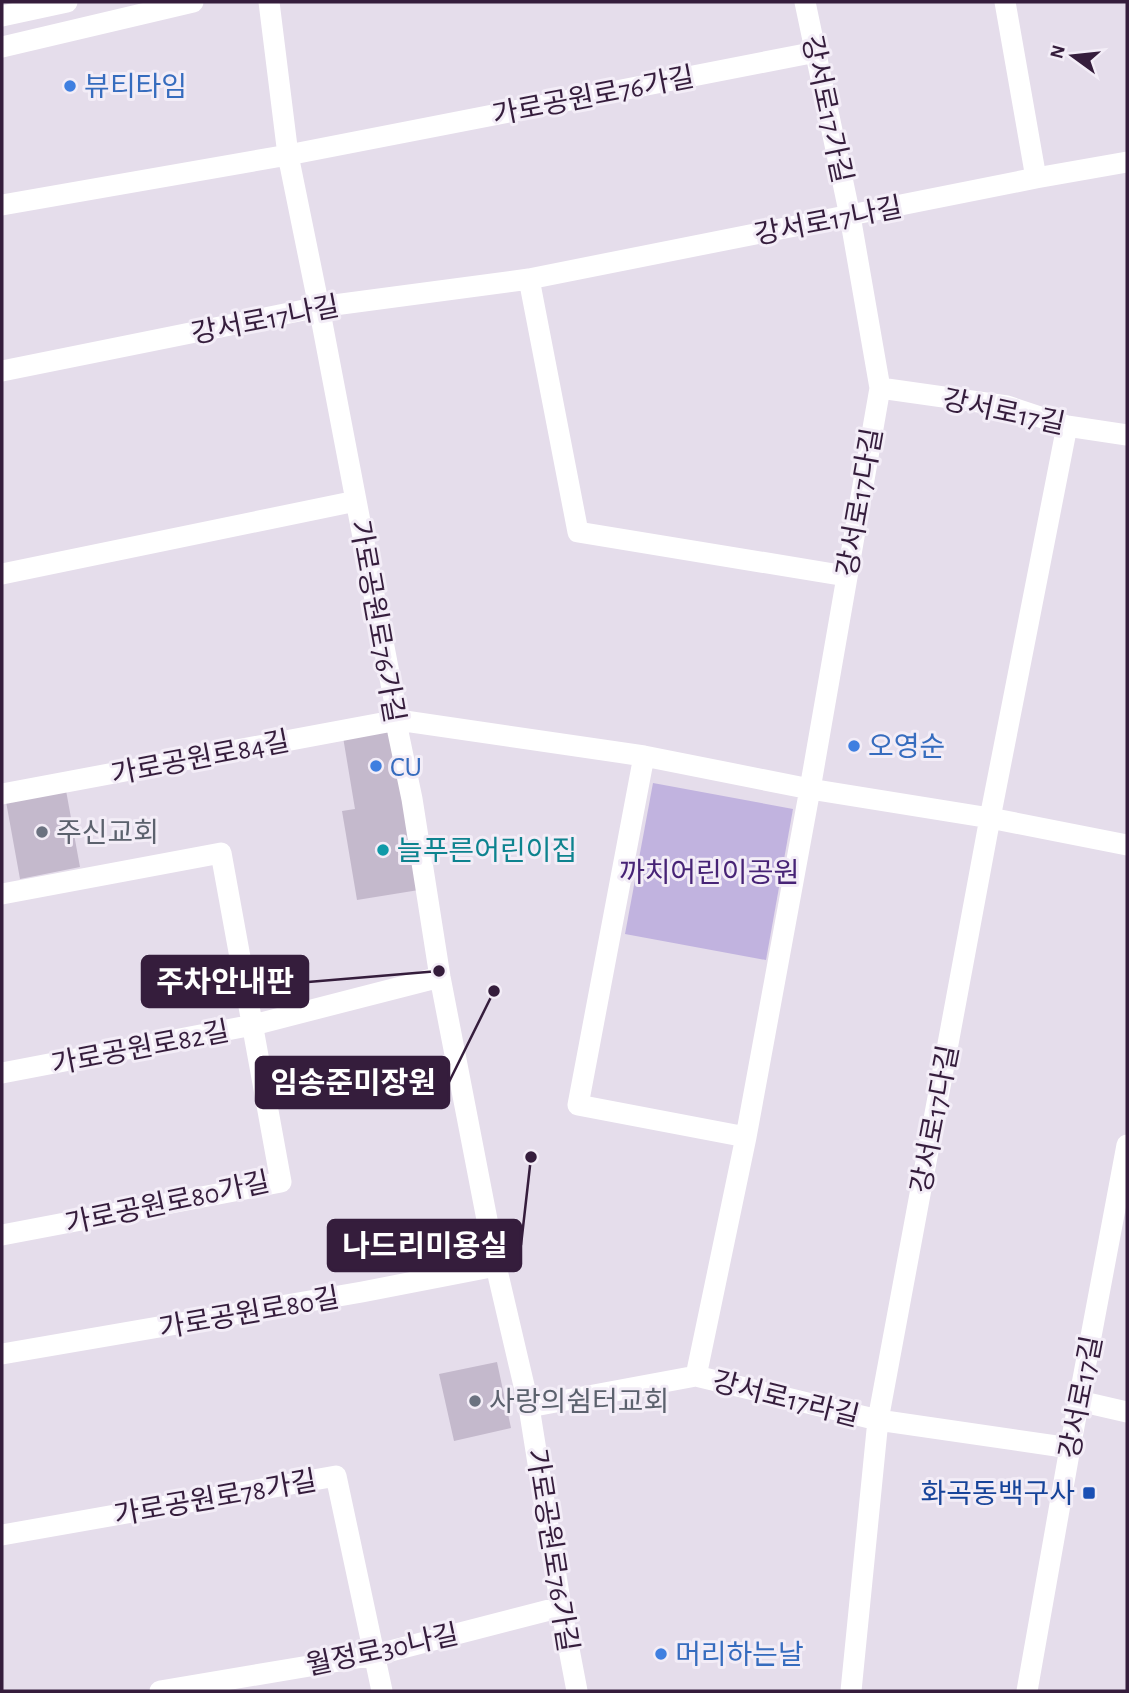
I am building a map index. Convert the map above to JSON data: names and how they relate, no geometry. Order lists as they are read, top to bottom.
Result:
{
  "streets": {
    "street": [
      "가로공원로76가길",
      "강서로17가길",
      "강서로17나길",
      "강서로17길",
      "강서로17다길",
      "가로공원로84길",
      "가로공원로82길",
      "가로공원로80가길",
      "가로공원로80길",
      "강서로17라길",
      "가로공원로78가길",
      "월정로30나길"
    ]
  },
  "crossings": [
    ["가로공원로76가길", "강서로17가길"],
    ["가로공원로76가길", "강서로17나길"],
    ["가로공원로76가길", "가로공원로84길"],
    ["가로공원로76가길", "가로공원로82길"],
    ["가로공원로76가길", "가로공원로80길"],
    ["가로공원로76가길", "강서로17라길"],
    ["가로공원로76가길", "월정로30나길"],
    ["강서로17가길", "강서로17나길"],
    ["강서로17가길", "강서로17다길"],
    ["강서로17나길", "강서로17다길"],
    ["강서로17길", "강서로17다길"],
    ["강서로17길", "강서로17라길"],
    ["강서로17다길", "강서로17라길"],
    ["가로공원로82길", "가로공원로80가길"],
    ["가로공원로78가길", "월정로30나길"]
  ],
  "parks": ["까치어린이공원"],
  "places": {
    "other": [
      "뷰티타임",
      "오영순",
      "CU",
      "주신교회",
      "늘푸른어린이집",
      "주차안내판",
      "임송준미장원",
      "나드리미용실",
      "사랑의쉼터교회",
      "머리하는날"
    ],
    "transit": ["화곡동백구사"]
  },
  "north": "left"
}
